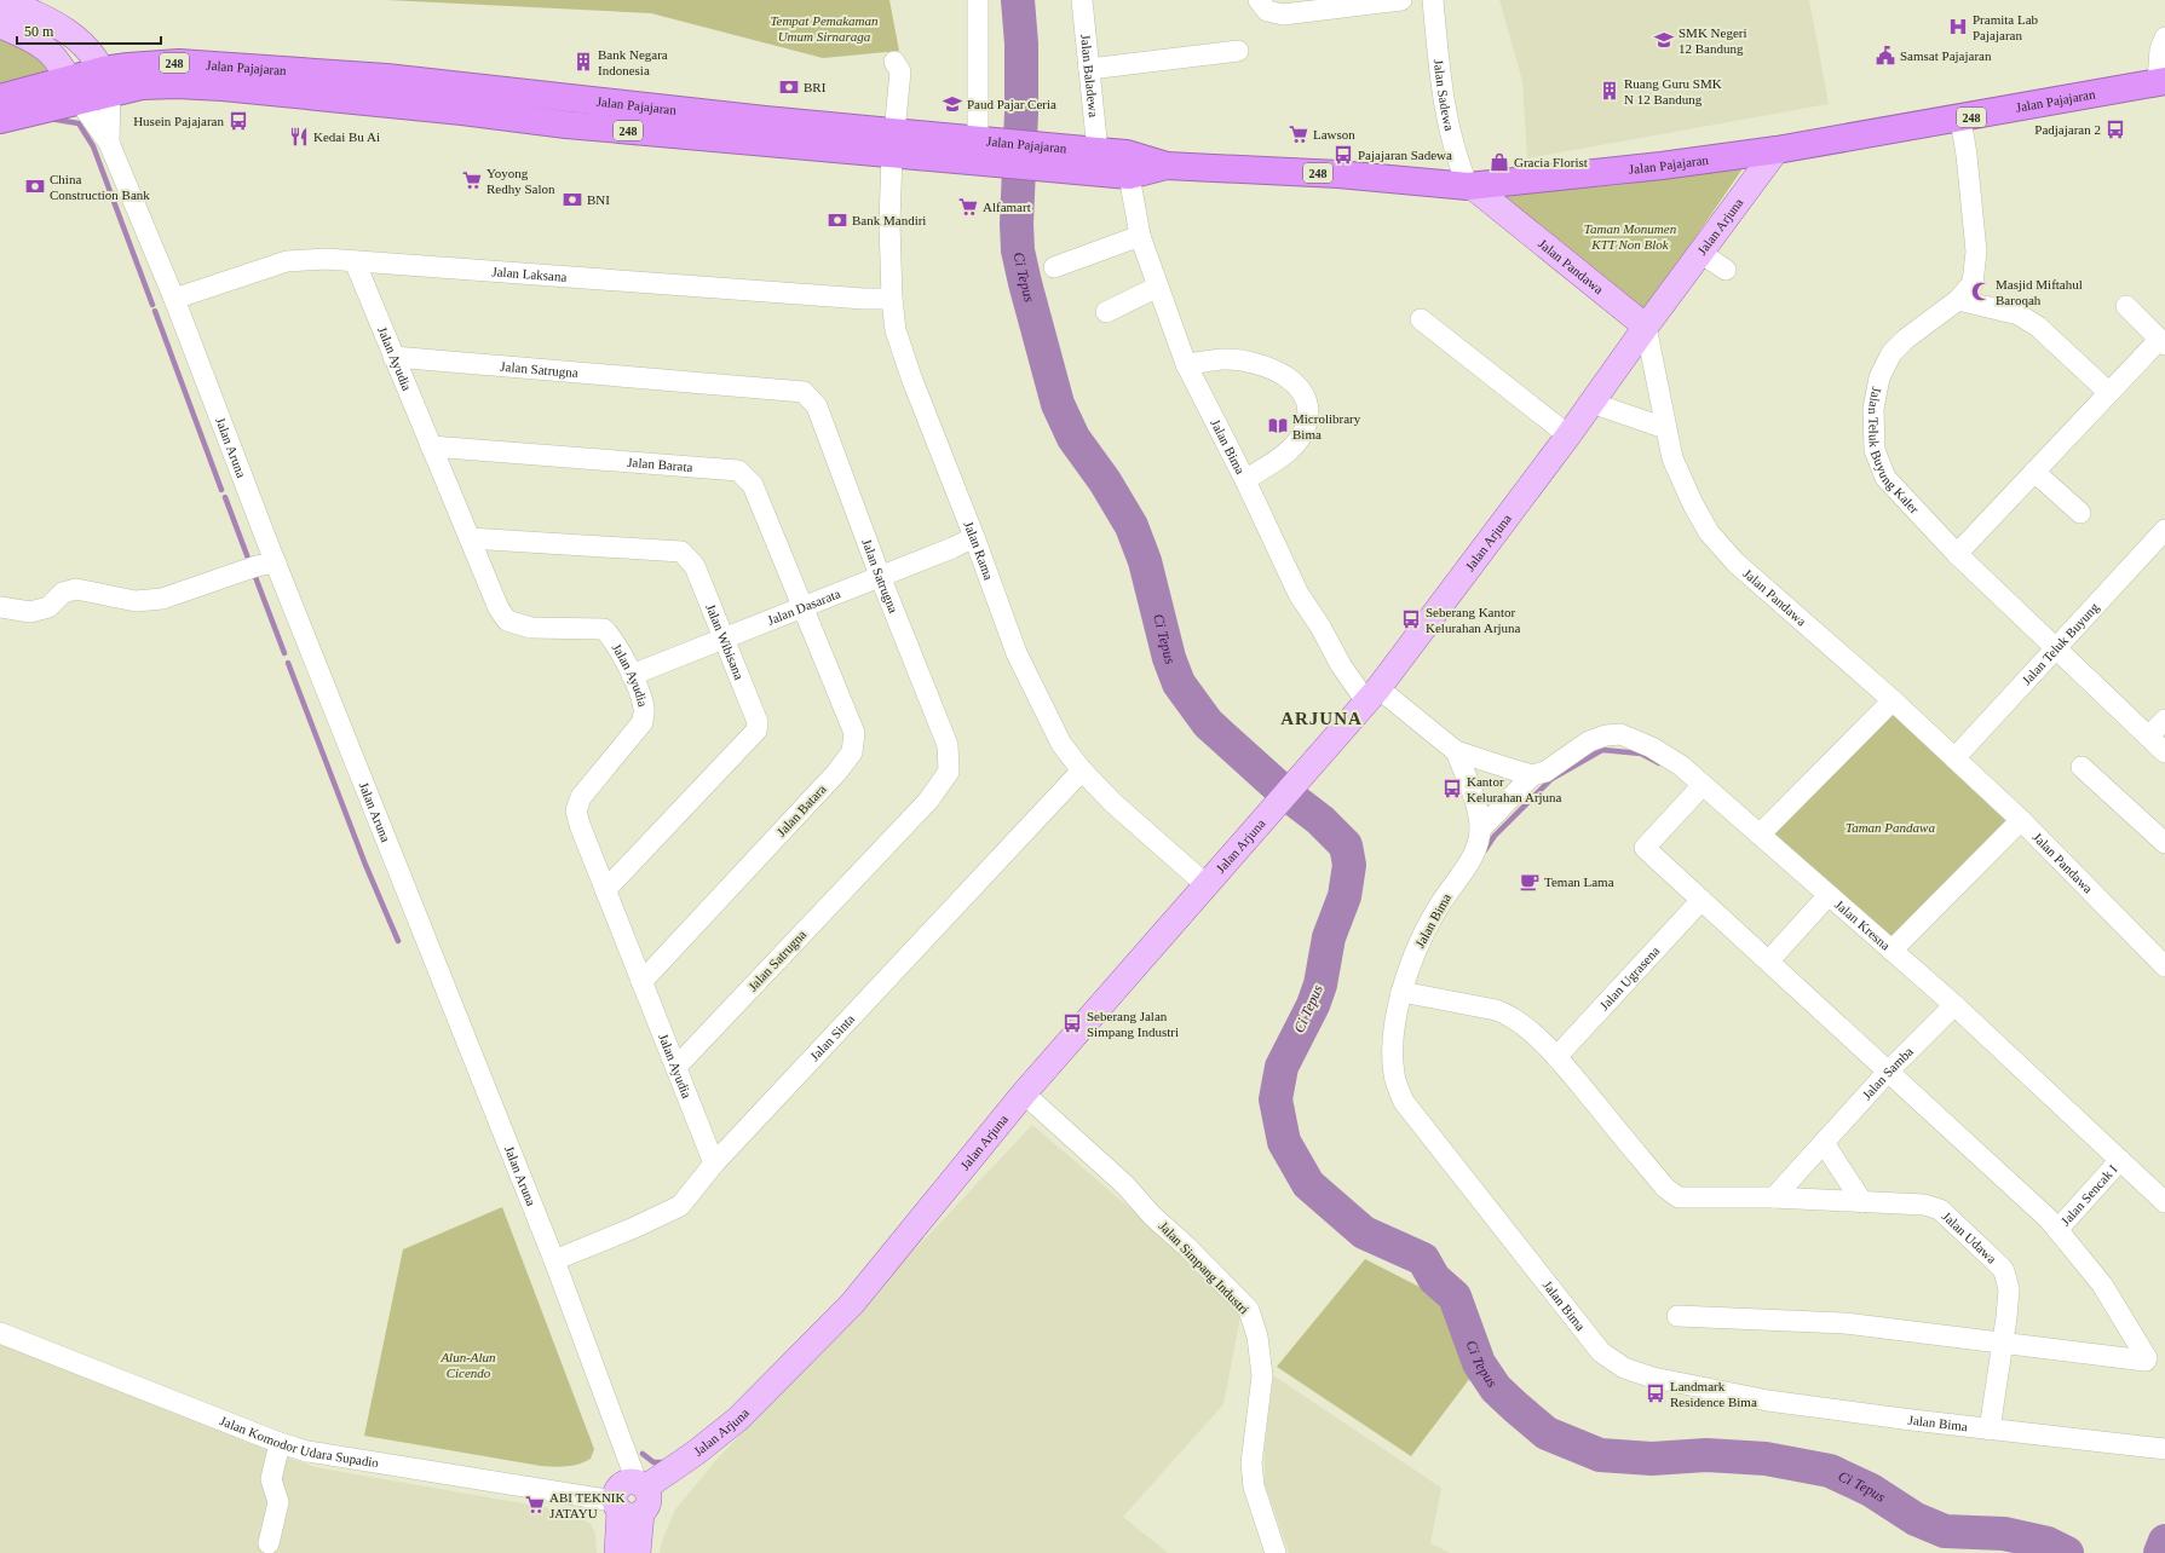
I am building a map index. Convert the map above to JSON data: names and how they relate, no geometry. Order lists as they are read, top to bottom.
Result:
{
  "streets": {
    "highway": ["248", "Jalan Pajajaran"],
    "main road": ["Jalan Arjuna", "Jalan Pandawa"],
    "street": [
      "Jalan Baladewa",
      "Jalan Sadewa",
      "Jalan Laksana",
      "Jalan Ayudia",
      "Jalan Satrugna",
      "Jalan Bima",
      "Jalan Aruna",
      "Jalan Teluk Buyung Kaler",
      "Jalan Barata",
      "Jalan Rama",
      "Jalan Dasarata",
      "Jalan Wibisana",
      "Jalan Teluk Buyung",
      "Jalan Batara",
      "Jalan Kresna",
      "Jalan Ugrasena",
      "Jalan Sinta",
      "Jalan Samba",
      "Jalan Sencak I",
      "Jalan Udawa",
      "Jalan Simpang Industri",
      "Jalan Komodor Udara Supadio"
    ]
  },
  "crossings": [
    ["Jalan Pajajaran", "Jalan Baladewa"],
    ["Jalan Pajajaran", "Jalan Sadewa"],
    ["Jalan Pajajaran", "Jalan Arjuna"],
    ["Jalan Pajajaran", "Jalan Pandawa"],
    ["Jalan Pajajaran", "Jalan Bima"],
    ["Jalan Pajajaran", "Jalan Aruna"],
    ["Jalan Pajajaran", "Jalan Teluk Buyung Kaler"],
    ["Jalan Pajajaran", "Jalan Rama"],
    ["Jalan Sadewa", "Jalan Pandawa"],
    ["Jalan Arjuna", "Jalan Pandawa"],
    ["Jalan Arjuna", "Jalan Bima"],
    ["Jalan Arjuna", "Jalan Aruna"],
    ["Jalan Arjuna", "Jalan Rama"],
    ["Jalan Arjuna", "Jalan Simpang Industri"],
    ["Jalan Pandawa", "Jalan Teluk Buyung"],
    ["Jalan Laksana", "Jalan Ayudia"],
    ["Jalan Laksana", "Jalan Aruna"],
    ["Jalan Laksana", "Jalan Rama"],
    ["Jalan Ayudia", "Jalan Satrugna"],
    ["Jalan Ayudia", "Jalan Barata"],
    ["Jalan Ayudia", "Jalan Dasarata"],
    ["Jalan Ayudia", "Jalan Wibisana"],
    ["Jalan Ayudia", "Jalan Batara"],
    ["Jalan Ayudia", "Jalan Sinta"],
    ["Jalan Satrugna", "Jalan Dasarata"],
    ["Jalan Bima", "Jalan Kresna"],
    ["Jalan Bima", "Jalan Udawa"],
    ["Jalan Aruna", "Jalan Sinta"],
    ["Jalan Teluk Buyung Kaler", "Jalan Teluk Buyung"],
    ["Jalan Barata", "Jalan Dasarata"],
    ["Jalan Barata", "Jalan Batara"],
    ["Jalan Rama", "Jalan Dasarata"],
    ["Jalan Rama", "Jalan Sinta"],
    ["Jalan Dasarata", "Jalan Wibisana"],
    ["Jalan Dasarata", "Jalan Batara"],
    ["Jalan Kresna", "Jalan Samba"],
    ["Jalan Kresna", "Jalan Sencak I"],
    ["Jalan Ugrasena", "Jalan Udawa"],
    ["Jalan Samba", "Jalan Udawa"]
  ],
  "districts": ["ARJUNA"],
  "water": ["Ci Tepus"],
  "parks": [
    "Tempat Pemakaman Umum Sirnaraga",
    "Taman Monumen KTT Non Blok",
    "Taman Pandawa",
    "Alun-Alun Cicendo"
  ],
  "places": {
    "hospital": ["Pramita Lab Pajajaran"],
    "school or university": ["SMK Negeri 12 Bandung", "Paud Pajar Ceria"],
    "public building": ["Samsat Pajajaran"],
    "building": ["Bank Negara Indonesia", "Ruang Guru SMK N 12 Bandung"],
    "bank": [
      "BRI",
      "China Construction Bank",
      "BNI",
      "Bank Mandiri"
    ],
    "bus stop": [
      "Husein Pajajaran",
      "Padjajaran 2",
      "Pajajaran Sadewa",
      "Seberang Kantor Kelurahan Arjuna",
      "Kantor Kelurahan Arjuna",
      "Seberang Jalan Simpang Industri",
      "Landmark Residence Bima"
    ],
    "supermarket": [
      "Lawson",
      "Yoyong Redhy Salon",
      "Alfamart",
      "ABI TEKNIK JATAYU"
    ],
    "restaurant": ["Kedai Bu Ai"],
    "shop": ["Gracia Florist"],
    "mosque": ["Masjid Miftahul Baroqah"],
    "library": ["Microlibrary Bima"],
    "cafe": ["Teman Lama"]
  },
  "scale_bar": "50 m"
}
